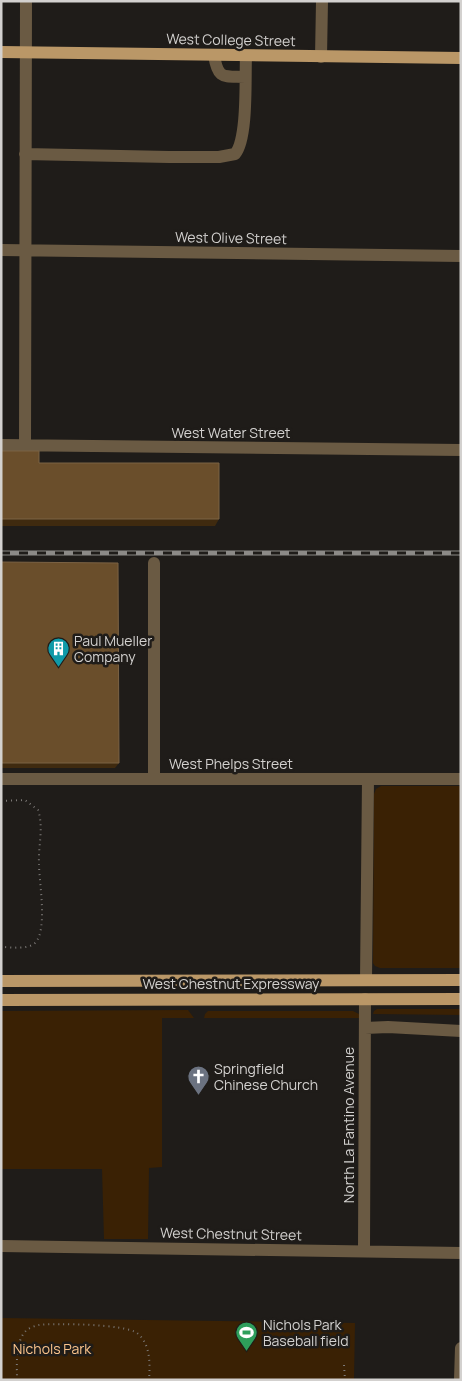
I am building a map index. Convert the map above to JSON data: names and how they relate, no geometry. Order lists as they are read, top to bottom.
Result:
{
  "streets": {
    "main road": ["West College Street", "West Chestnut Expressway"],
    "street": [
      "West Olive Street",
      "West Water Street",
      "West Phelps Street",
      "North La Fantino Avenue",
      "West Chestnut Street"
    ]
  },
  "crossings": [
    ["West Chestnut Expressway", "North La Fantino Avenue"],
    ["North La Fantino Avenue", "West Chestnut Street"]
  ],
  "parks": ["Nichols Park"],
  "places": {
    "building": ["Paul Mueller Company"],
    "church": ["Springfield Chinese Church"],
    "sports": ["Nichols Park Baseball field"]
  }
}
